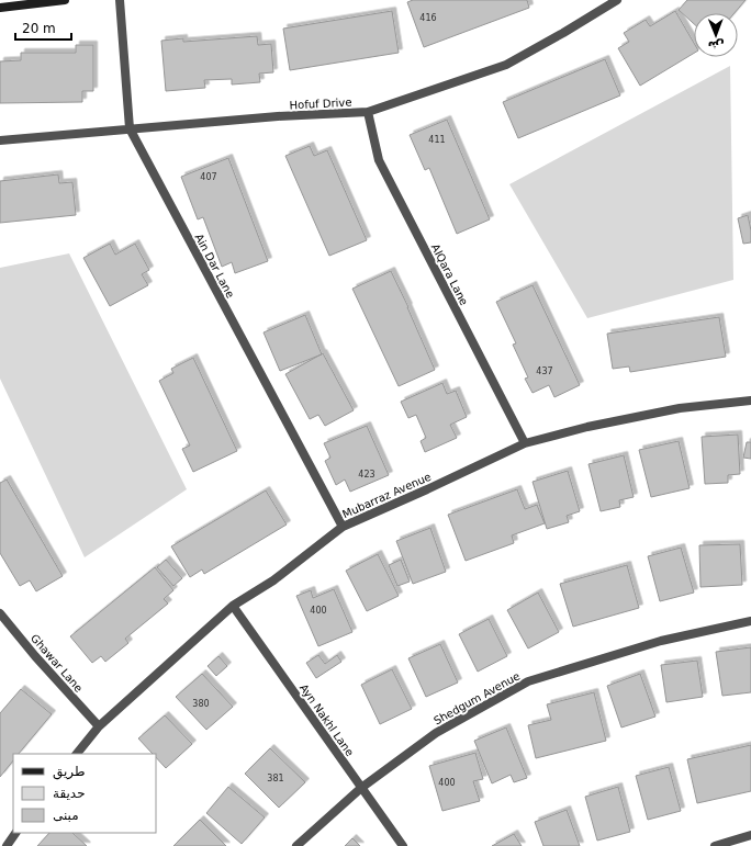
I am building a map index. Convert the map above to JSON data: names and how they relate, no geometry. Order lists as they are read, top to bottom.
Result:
{
  "streets": {
    "street": [
      "Hofuf Drive",
      "Ain Dar Lane",
      "AlQara Lane",
      "Mubarraz Avenue",
      "Ghawar Lane",
      "Shedgum Avenue",
      "Ayn Nakhl Lane"
    ]
  },
  "crossings": [
    ["Hofuf Drive", "Ain Dar Lane"],
    ["Hofuf Drive", "AlQara Lane"],
    ["Ain Dar Lane", "Mubarraz Avenue"],
    ["AlQara Lane", "Mubarraz Avenue"],
    ["Mubarraz Avenue", "Ghawar Lane"],
    ["Mubarraz Avenue", "Ayn Nakhl Lane"],
    ["Shedgum Avenue", "Ayn Nakhl Lane"]
  ],
  "house_numbers": [
    "416",
    "411",
    "407",
    "437",
    "423",
    "400",
    "380",
    "381",
    "400"
  ],
  "legend": ["طريق", "حديقة", "مبنى"],
  "scale_bar": "20 m",
  "north": "bottom"
}
